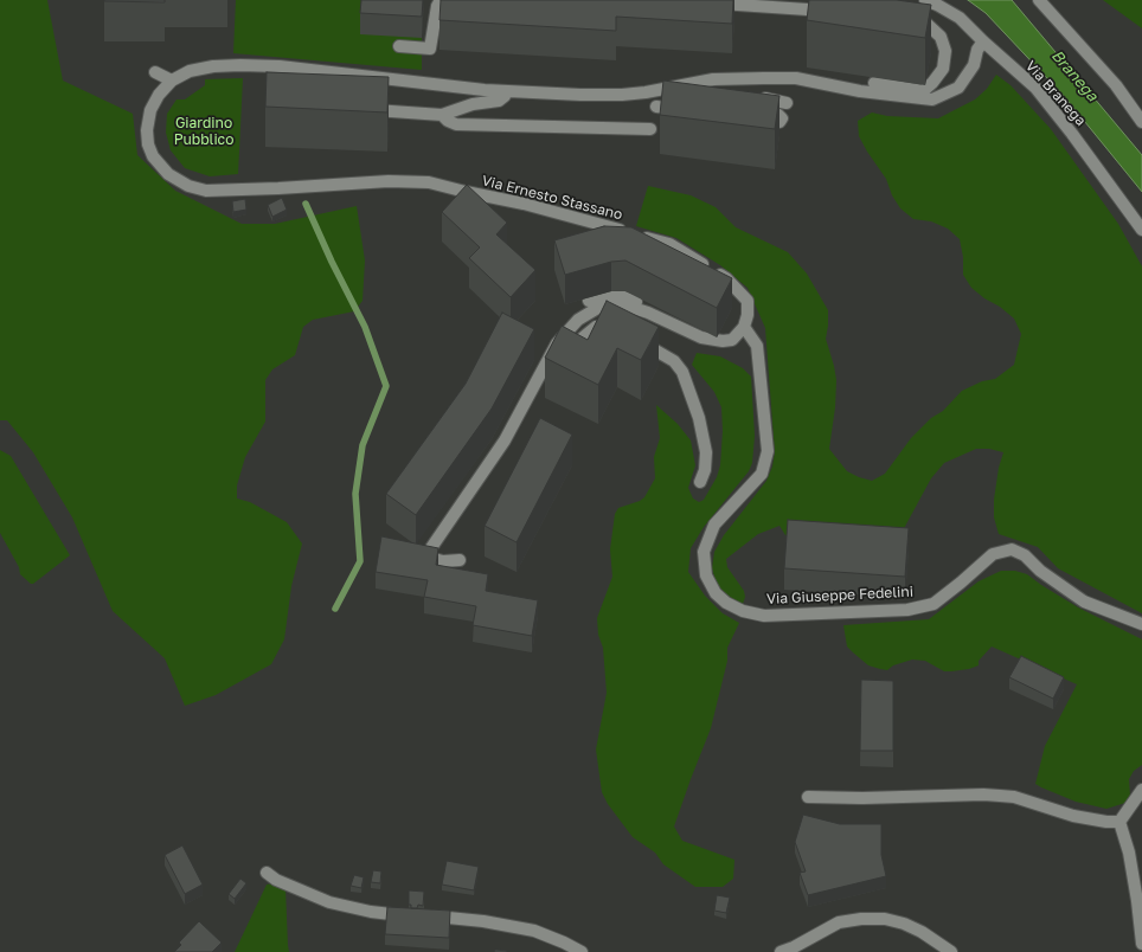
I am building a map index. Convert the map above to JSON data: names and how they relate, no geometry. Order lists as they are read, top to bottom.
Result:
{
  "streets": {
    "street": ["Via Branega", "Via Ernesto Stassano", "Via Giuseppe Fedelini"]
  },
  "crossings": [
    ["Via Branega", "Via Ernesto Stassano"],
    ["Via Ernesto Stassano", "Via Giuseppe Fedelini"]
  ],
  "water": ["Branega"],
  "parks": ["Giardino Pubblico"]
}
